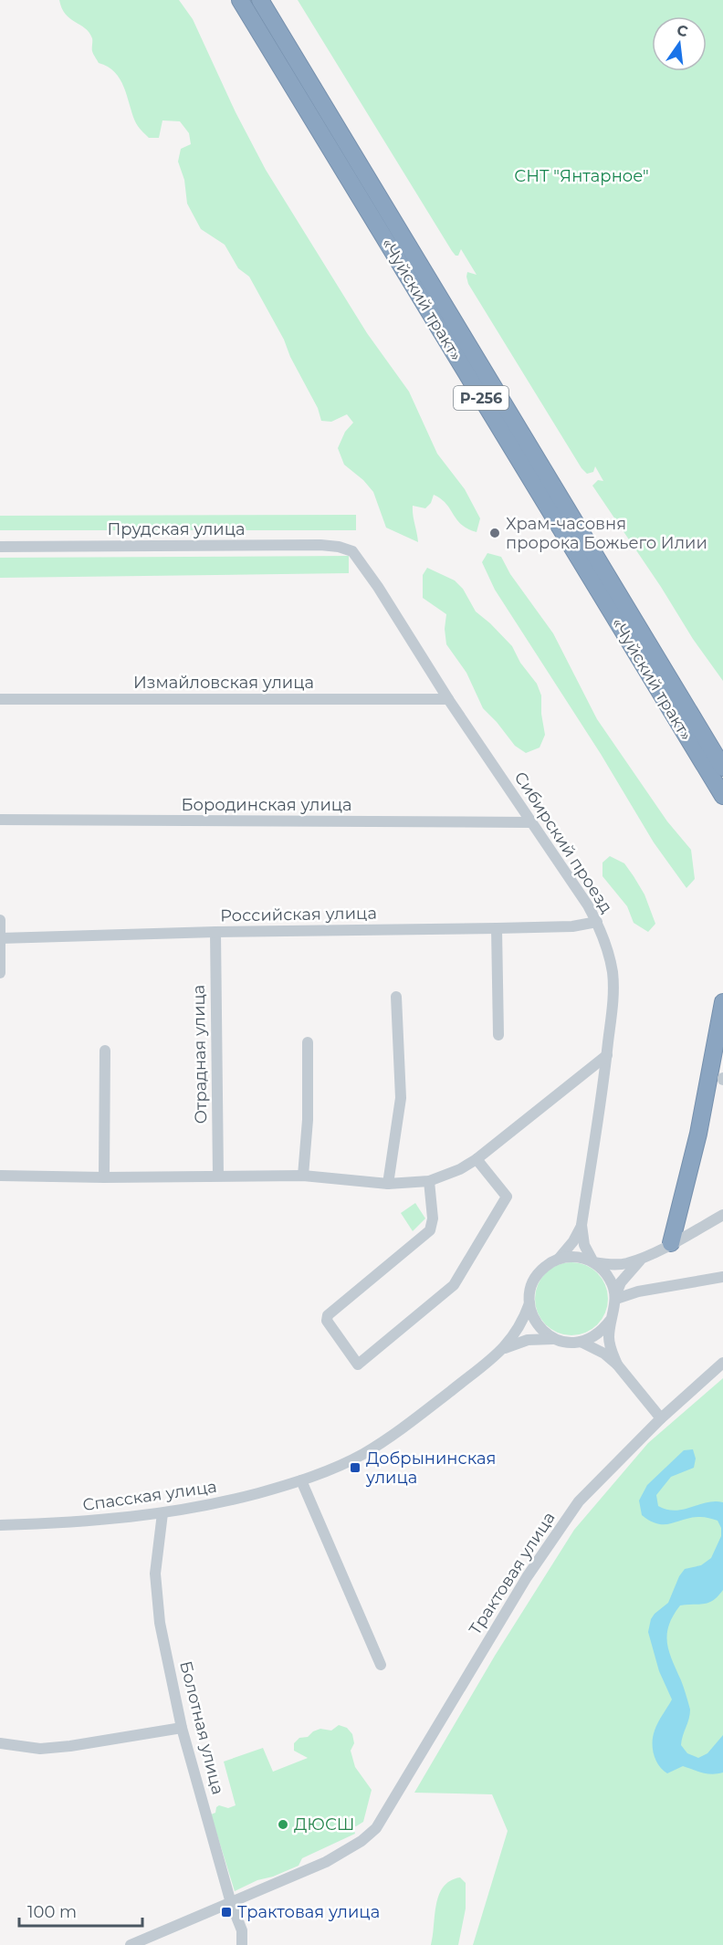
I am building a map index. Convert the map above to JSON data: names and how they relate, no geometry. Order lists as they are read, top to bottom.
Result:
{
  "streets": {
    "highway": ["«Чуйский тракт»", "Р-256"],
    "street": [
      "Прудская улица",
      "Измайловская улица",
      "Бородинская улица",
      "Сибирский проезд",
      "Российская улица",
      "Отрадная улица",
      "Спасская улица",
      "Трактовая улица",
      "Болотная улица"
    ]
  },
  "crossings": [
    ["Прудская улица", "Сибирский проезд"],
    ["Измайловская улица", "Сибирский проезд"],
    ["Бородинская улица", "Сибирский проезд"],
    ["Сибирский проезд", "Российская улица"],
    ["Сибирский проезд", "Спасская улица"],
    ["Российская улица", "Отрадная улица"],
    ["Спасская улица", "Болотная улица"],
    ["Трактовая улица", "Болотная улица"]
  ],
  "parks": ["СНТ \"Янтарное\""],
  "places": {
    "other": ["Храм-часовня пророка Божьего Илии", "ДЮСШ"],
    "transit": ["Добрынинская улица", "Трактовая улица"]
  },
  "scale_bar": "100 m",
  "north": "top"
}
